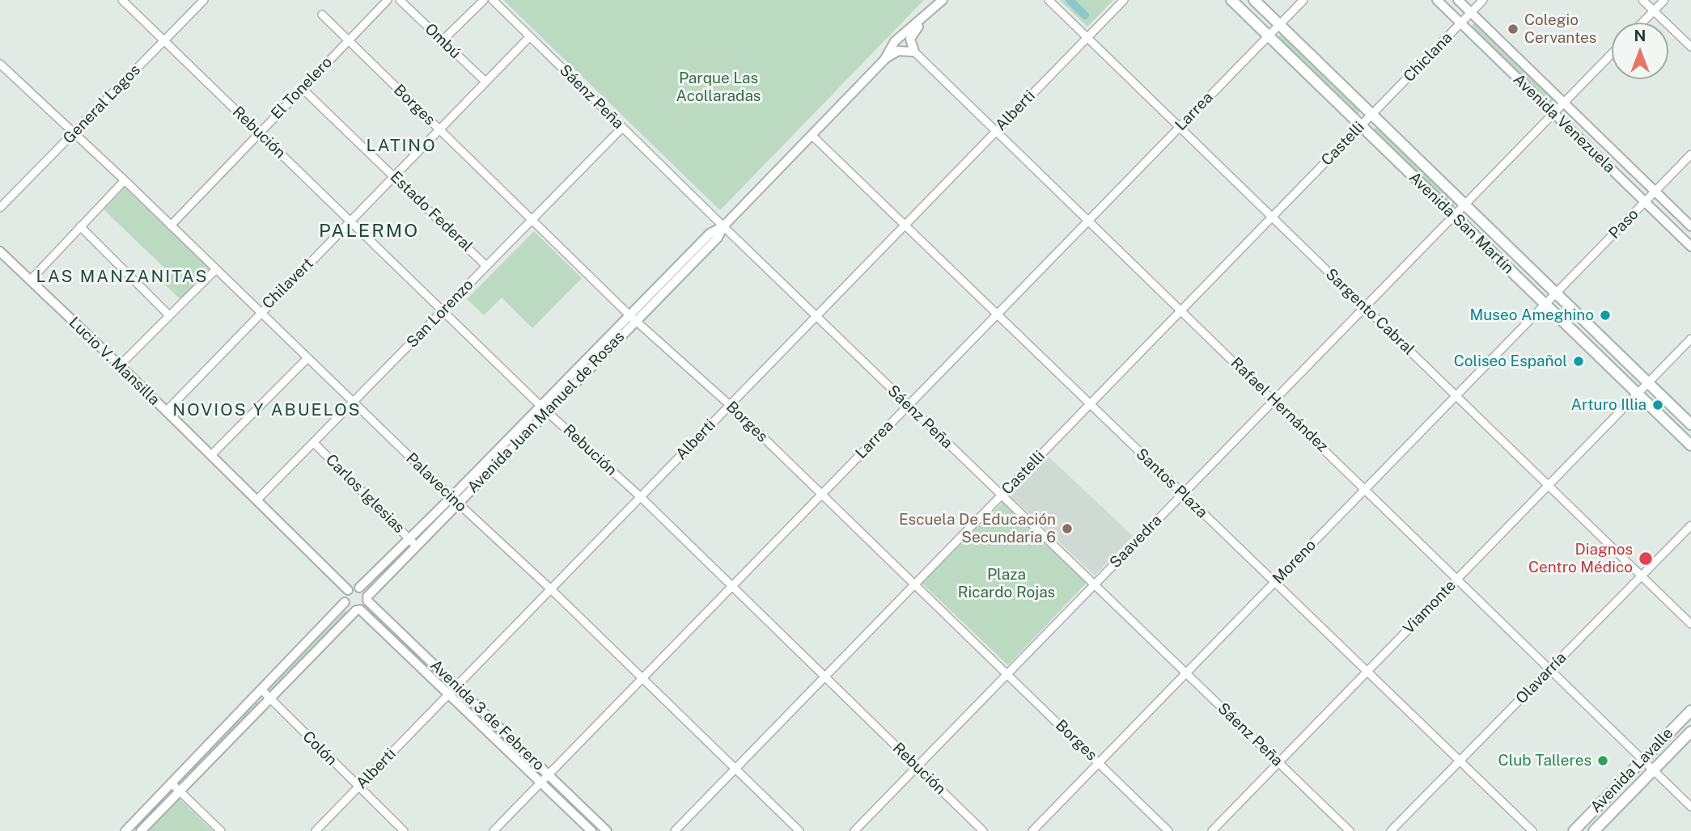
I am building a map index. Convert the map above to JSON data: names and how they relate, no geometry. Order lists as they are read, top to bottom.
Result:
{
  "streets": {
    "main road": ["Avenida San Martín", "Avenida Lavalle"],
    "street": [
      "Ombú",
      "Chiclana",
      "El Tonelero",
      "Sáenz Peña",
      "General Lagos",
      "Borges",
      "Alberti",
      "Larrea",
      "Avenida Venezuela",
      "Rebución",
      "Castelli",
      "Estado Federal",
      "Paso",
      "Chilavert",
      "Sargento Cabral",
      "San Lorenzo",
      "Lucio V. Mansilla",
      "Rafael Hernández",
      "Avenida Juan Manuel de Rosas",
      "Palavecino",
      "Santos Plaza",
      "Carlos Iglesias",
      "Saavedra",
      "Moreno",
      "Viamonte",
      "Olavarría",
      "Avenida 3 de Febrero",
      "Colón"
    ]
  },
  "crossings": [
    ["Ombú", "Chilavert"],
    ["Chiclana", "Avenida Venezuela"],
    ["Chiclana", "Castelli"],
    ["Chiclana", "Avenida San Martín"],
    ["El Tonelero", "Borges"],
    ["El Tonelero", "Rebución"],
    ["El Tonelero", "Estado Federal"],
    ["El Tonelero", "Palavecino"],
    ["Sáenz Peña", "Alberti"],
    ["Sáenz Peña", "Larrea"],
    ["Sáenz Peña", "Castelli"],
    ["Sáenz Peña", "Chilavert"],
    ["Sáenz Peña", "San Lorenzo"],
    ["Sáenz Peña", "Avenida Juan Manuel de Rosas"],
    ["Sáenz Peña", "Saavedra"],
    ["Sáenz Peña", "Moreno"],
    ["Sáenz Peña", "Viamonte"],
    ["General Lagos", "Rebución"],
    ["General Lagos", "Palavecino"],
    ["Borges", "Alberti"],
    ["Borges", "Larrea"],
    ["Borges", "Castelli"],
    ["Borges", "Chilavert"],
    ["Borges", "San Lorenzo"],
    ["Borges", "Avenida Juan Manuel de Rosas"],
    ["Borges", "Saavedra"],
    ["Borges", "Moreno"],
    ["Alberti", "Rebución"],
    ["Alberti", "Sargento Cabral"],
    ["Alberti", "Rafael Hernández"],
    ["Alberti", "Palavecino"],
    ["Alberti", "Santos Plaza"],
    ["Alberti", "Avenida 3 de Febrero"],
    ["Alberti", "Colón"],
    ["Larrea", "Rebución"],
    ["Larrea", "Avenida San Martín"],
    ["Larrea", "Sargento Cabral"],
    ["Larrea", "Rafael Hernández"],
    ["Larrea", "Palavecino"],
    ["Larrea", "Santos Plaza"],
    ["Larrea", "Avenida 3 de Febrero"],
    ["Avenida Venezuela", "Paso"],
    ["Avenida Venezuela", "Saavedra"],
    ["Rebución", "Castelli"],
    ["Rebución", "Chilavert"],
    ["Rebución", "San Lorenzo"],
    ["Rebución", "Avenida Juan Manuel de Rosas"],
    ["Rebución", "Saavedra"],
    ["Castelli", "Avenida San Martín"],
    ["Castelli", "Sargento Cabral"],
    ["Castelli", "Rafael Hernández"],
    ["Castelli", "Palavecino"],
    ["Castelli", "Santos Plaza"],
    ["Estado Federal", "Chilavert"],
    ["Estado Federal", "San Lorenzo"],
    ["Avenida San Martín", "Paso"],
    ["Avenida San Martín", "Saavedra"],
    ["Avenida San Martín", "Moreno"],
    ["Avenida San Martín", "Viamonte"],
    ["Paso", "Moreno"],
    ["Chilavert", "Lucio V. Mansilla"],
    ["Chilavert", "Palavecino"],
    ["Sargento Cabral", "Saavedra"],
    ["Sargento Cabral", "Moreno"],
    ["Sargento Cabral", "Viamonte"],
    ["Sargento Cabral", "Olavarría"],
    ["San Lorenzo", "Lucio V. Mansilla"],
    ["San Lorenzo", "Palavecino"],
    ["San Lorenzo", "Carlos Iglesias"],
    ["Lucio V. Mansilla", "Avenida Juan Manuel de Rosas"],
    ["Lucio V. Mansilla", "Avenida 3 de Febrero"],
    ["Rafael Hernández", "Saavedra"],
    ["Rafael Hernández", "Moreno"],
    ["Rafael Hernández", "Viamonte"],
    ["Rafael Hernández", "Olavarría"],
    ["Rafael Hernández", "Avenida Lavalle"],
    ["Avenida Juan Manuel de Rosas", "Palavecino"],
    ["Avenida Juan Manuel de Rosas", "Santos Plaza"],
    ["Avenida Juan Manuel de Rosas", "Carlos Iglesias"],
    ["Avenida Juan Manuel de Rosas", "Avenida 3 de Febrero"],
    ["Santos Plaza", "Saavedra"],
    ["Santos Plaza", "Moreno"],
    ["Santos Plaza", "Viamonte"],
    ["Santos Plaza", "Olavarría"]
  ],
  "districts": [
    "LATINO",
    "PALERMO",
    "LAS MANZANITAS",
    "NOVIOS Y ABUELOS"
  ],
  "parks": ["Parque Las Acollaradas", "Plaza Ricardo Rojas"],
  "places": [
    "Colegio Cervantes",
    "Museo Ameghino",
    "Coliseo Español",
    "Arturo Illia",
    "Escuela De Educación Secundaria 6",
    "Diagnos Centro Médico",
    "Club Talleres"
  ],
  "north": "top"
}
